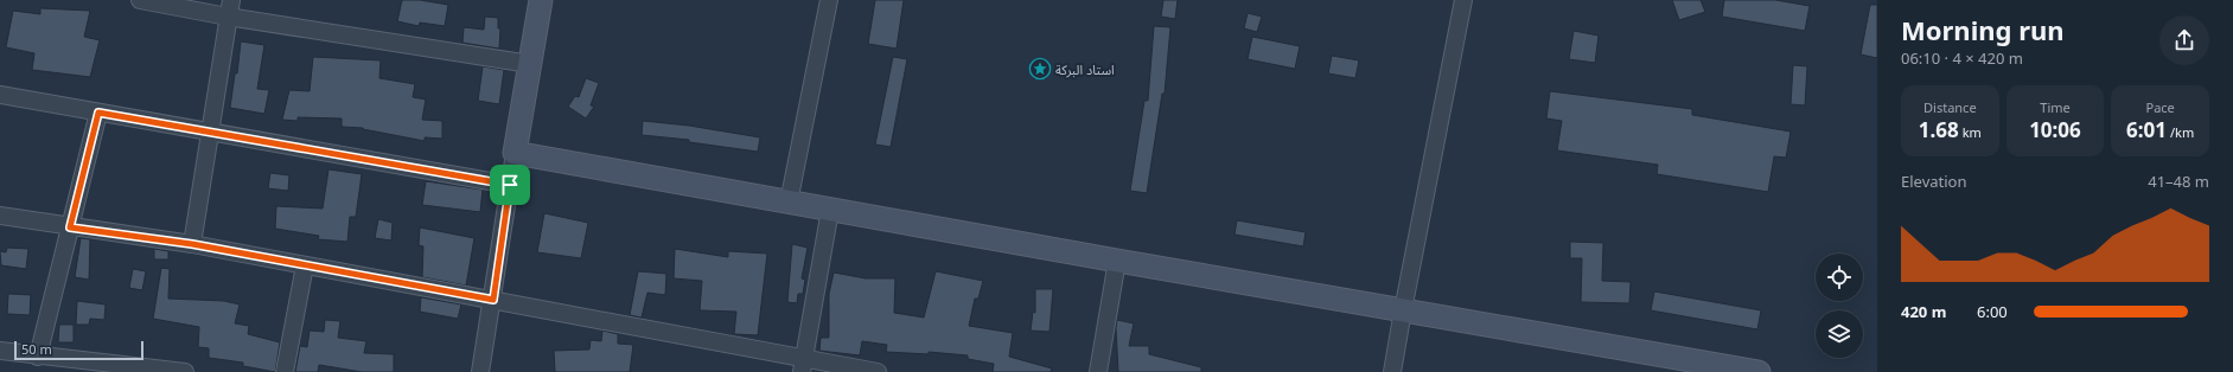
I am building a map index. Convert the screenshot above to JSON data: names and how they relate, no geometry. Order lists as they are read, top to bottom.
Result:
{
  "places": {
    "place": ["استاد البركة"]
  },
  "scale_bar": "50 m",
  "page": {
    "heading": ["Morning run", "06:10 · 4 × 420 m"],
    "stats": [
      ["Distance", "1.68 km"],
      ["Time", "10:06"],
      ["Pace", "6:01 /km"]
    ],
    "chart": ["Elevation", "41–48 m"],
    "list": [
      {
        "name": "420 m",
        "note": "6:00"
      }
    ],
    "scale": "50 m"
  }
}
